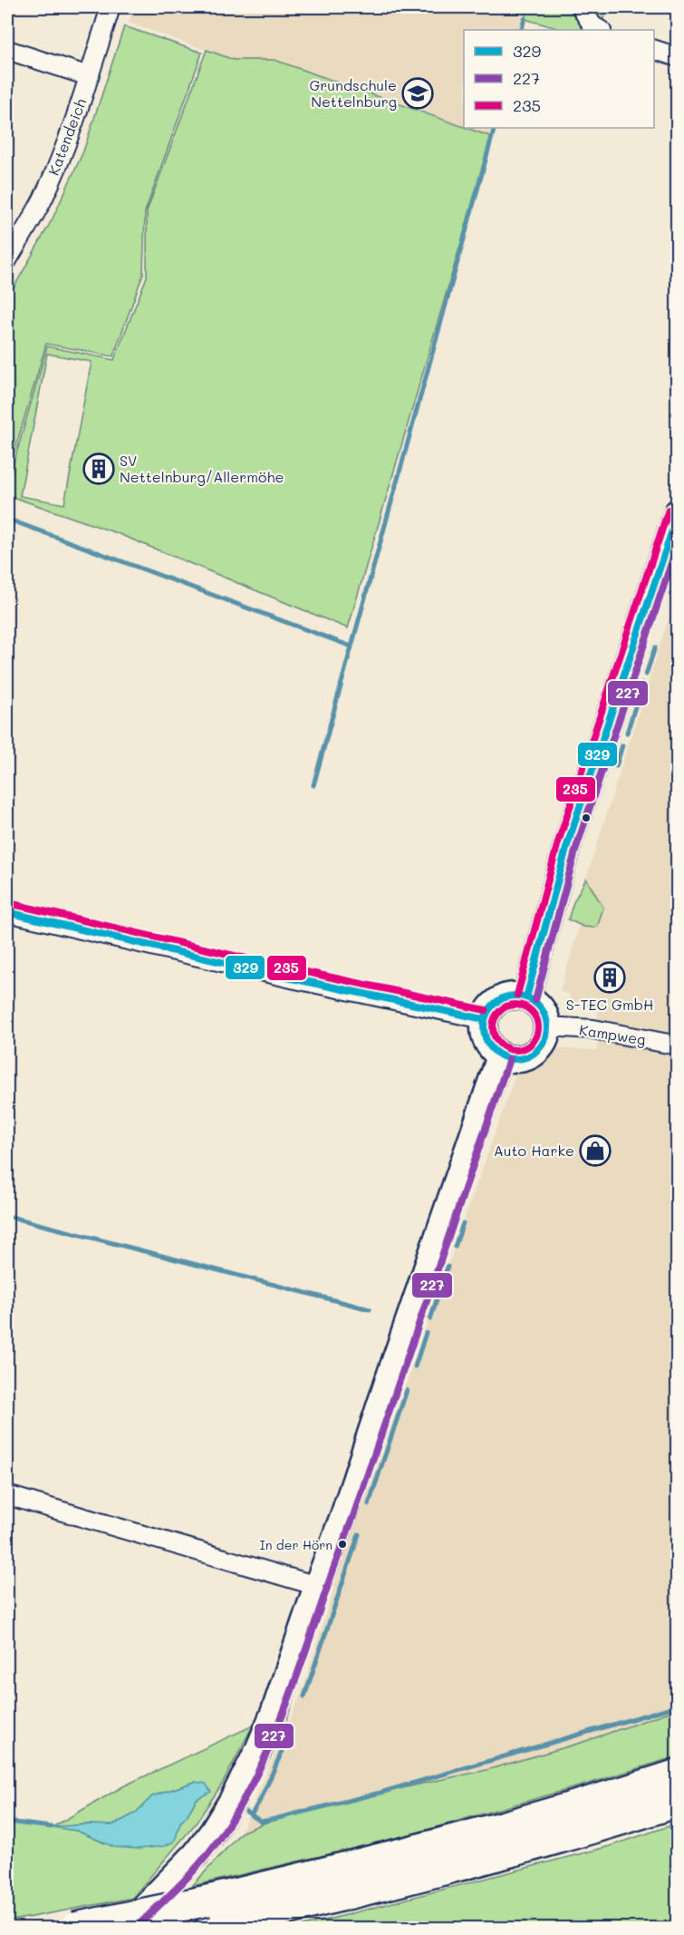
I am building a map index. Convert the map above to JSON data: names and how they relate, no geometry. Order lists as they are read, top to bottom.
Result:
{
  "streets": {
    "street": ["Katendeich", "Kampweg"]
  },
  "places": {
    "school or university": ["Grundschule Nettelnburg"],
    "building": ["SV Nettelnburg/Allermöhe", "S-TEC GmbH"],
    "shop": ["Auto Harke"],
    "other": ["In der Hörn"]
  },
  "lines": ["transit line 235", "transit line 329", "transit line 227"],
  "legend": ["329", "227", "235"]
}
